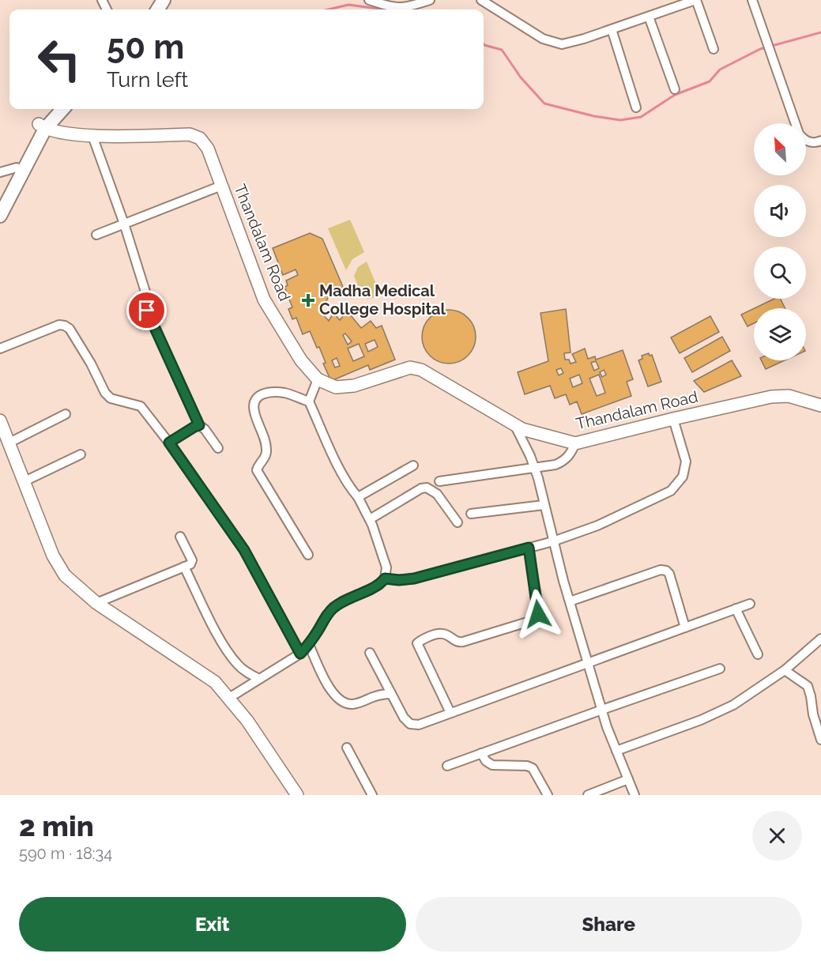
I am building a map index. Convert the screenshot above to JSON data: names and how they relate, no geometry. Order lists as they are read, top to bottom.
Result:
{
  "streets": {
    "street": ["Thandalam Road"]
  },
  "places": {
    "health": ["Madha Medical College Hospital"]
  },
  "north": "top left",
  "page": {
    "turn": ["50 m", "Turn left"],
    "heading": ["2 min", "590 m · 18:34"],
    "buttons": ["Exit", "Share"]
  }
}
